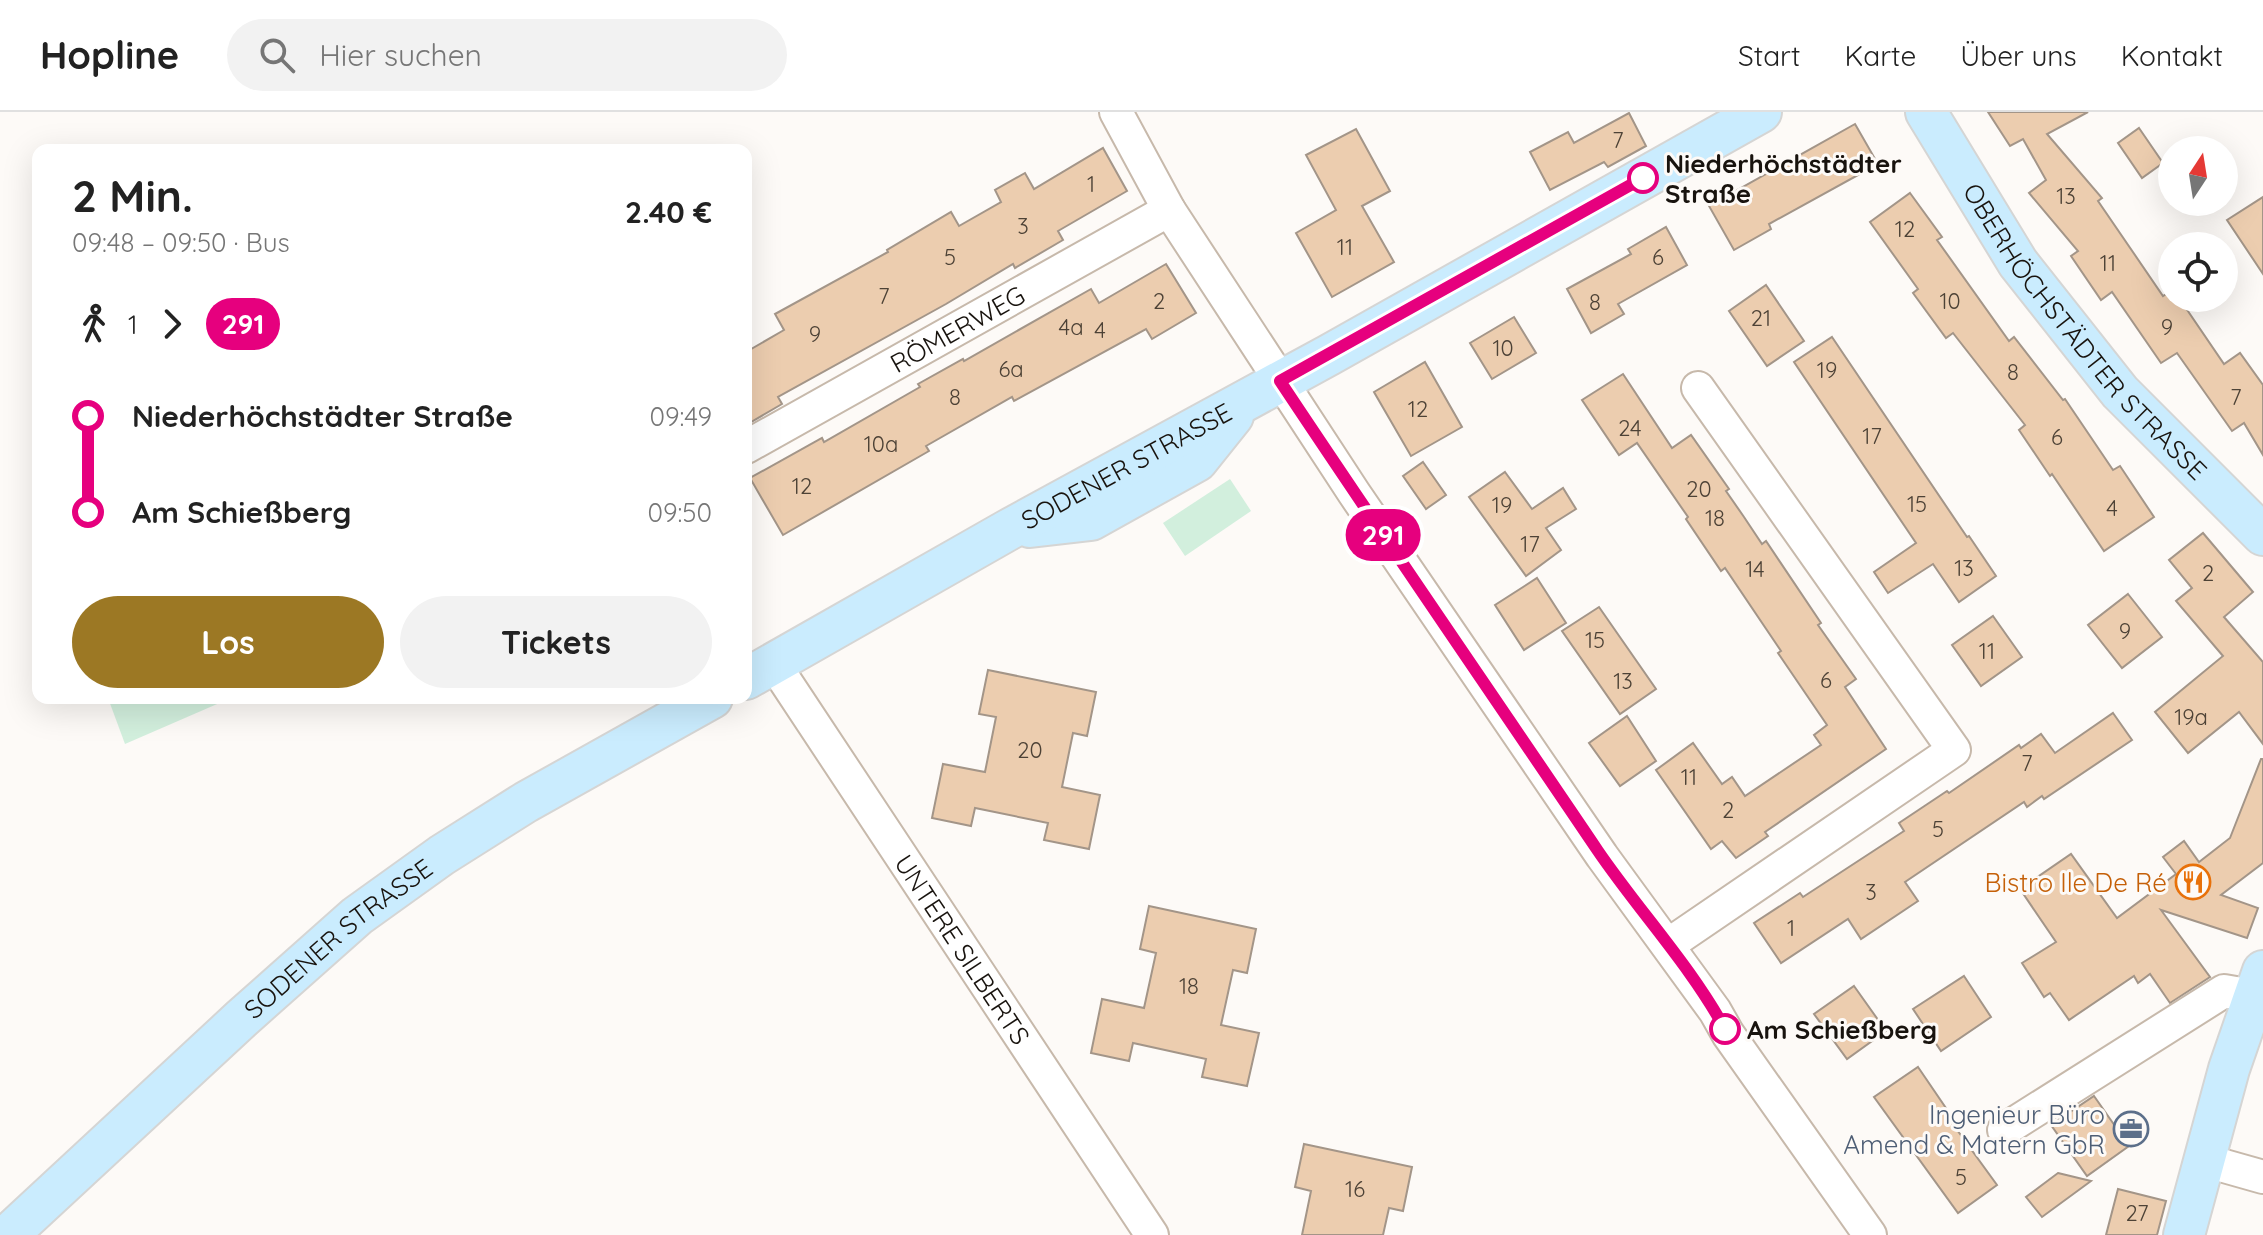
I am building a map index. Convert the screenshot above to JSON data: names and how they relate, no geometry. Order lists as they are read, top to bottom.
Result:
{
  "streets": {
    "main road": ["OBERHÖCHSTÄDTER STRASSE", "SODENER STRASSE"],
    "street": ["RÖMERWEG", "UNTERE SILBERTS"]
  },
  "crossings": [
    ["SODENER STRASSE", "UNTERE SILBERTS"]
  ],
  "places": {
    "other": ["Niederhöchstädter Straße", "Am Schießberg"],
    "restaurant": ["Bistro Ile De Ré"],
    "office": ["Ingenieur Büro Amend & Matern GbR"]
  },
  "lines": ["bus line 291"],
  "house_numbers": [
    "7",
    "1",
    "13",
    "3",
    "12",
    "11",
    "5",
    "6",
    "11",
    "7",
    "2",
    "10",
    "8",
    "21",
    "4a",
    "9",
    "4",
    "9",
    "10",
    "6a",
    "19",
    "8",
    "8",
    "7",
    "12",
    "24",
    "17",
    "6",
    "10a",
    "12",
    "20",
    "15",
    "19",
    "4",
    "18",
    "17",
    "13",
    "14",
    "2",
    "9",
    "15",
    "11",
    "6",
    "13",
    "19a",
    "20",
    "7",
    "11",
    "2",
    "5",
    "3",
    "1",
    "18",
    "5",
    "16",
    "27"
  ],
  "north": "top",
  "page": {
    "header": "Hopline",
    "search": "Hier suchen",
    "nav": [
      "Start",
      "Karte",
      "Über uns",
      "Kontakt"
    ],
    "on_map": "291",
    "heading": ["2 Min.", "09:48 – 09:50 · Bus", "2.40 €"],
    "legs": ["1", "291"],
    "list": [
      {
        "name": "Niederhöchstädter Straße",
        "value": "09:49"
      },
      {
        "name": "Am Schießberg",
        "value": "09:50"
      }
    ],
    "buttons": ["Los", "Tickets"]
  }
}
